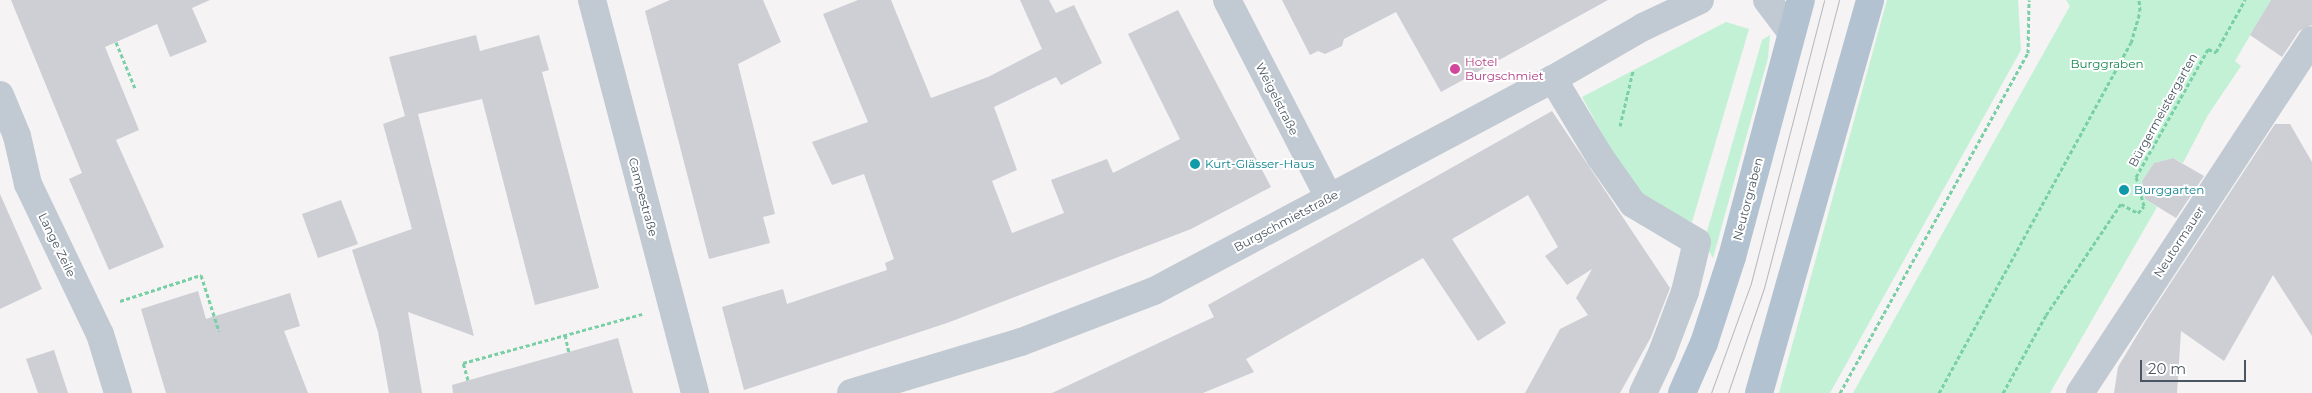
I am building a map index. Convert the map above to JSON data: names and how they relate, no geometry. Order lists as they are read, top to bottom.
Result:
{
  "streets": {
    "main road": ["Neutorgraben"],
    "street": [
      "Weigelstraße",
      "Campestraße",
      "Burgschmietstraße",
      "Neutormauer",
      "Lange Zeile"
    ],
    "path": ["Bürgermeistergarten"]
  },
  "crossings": [
    ["Weigelstraße", "Burgschmietstraße"]
  ],
  "parks": ["Burggraben"],
  "places": ["Hotel Burgschmiet", "Kurt-Glässer-Haus", "Burggarten"],
  "scale_bar": "20 m"
}
